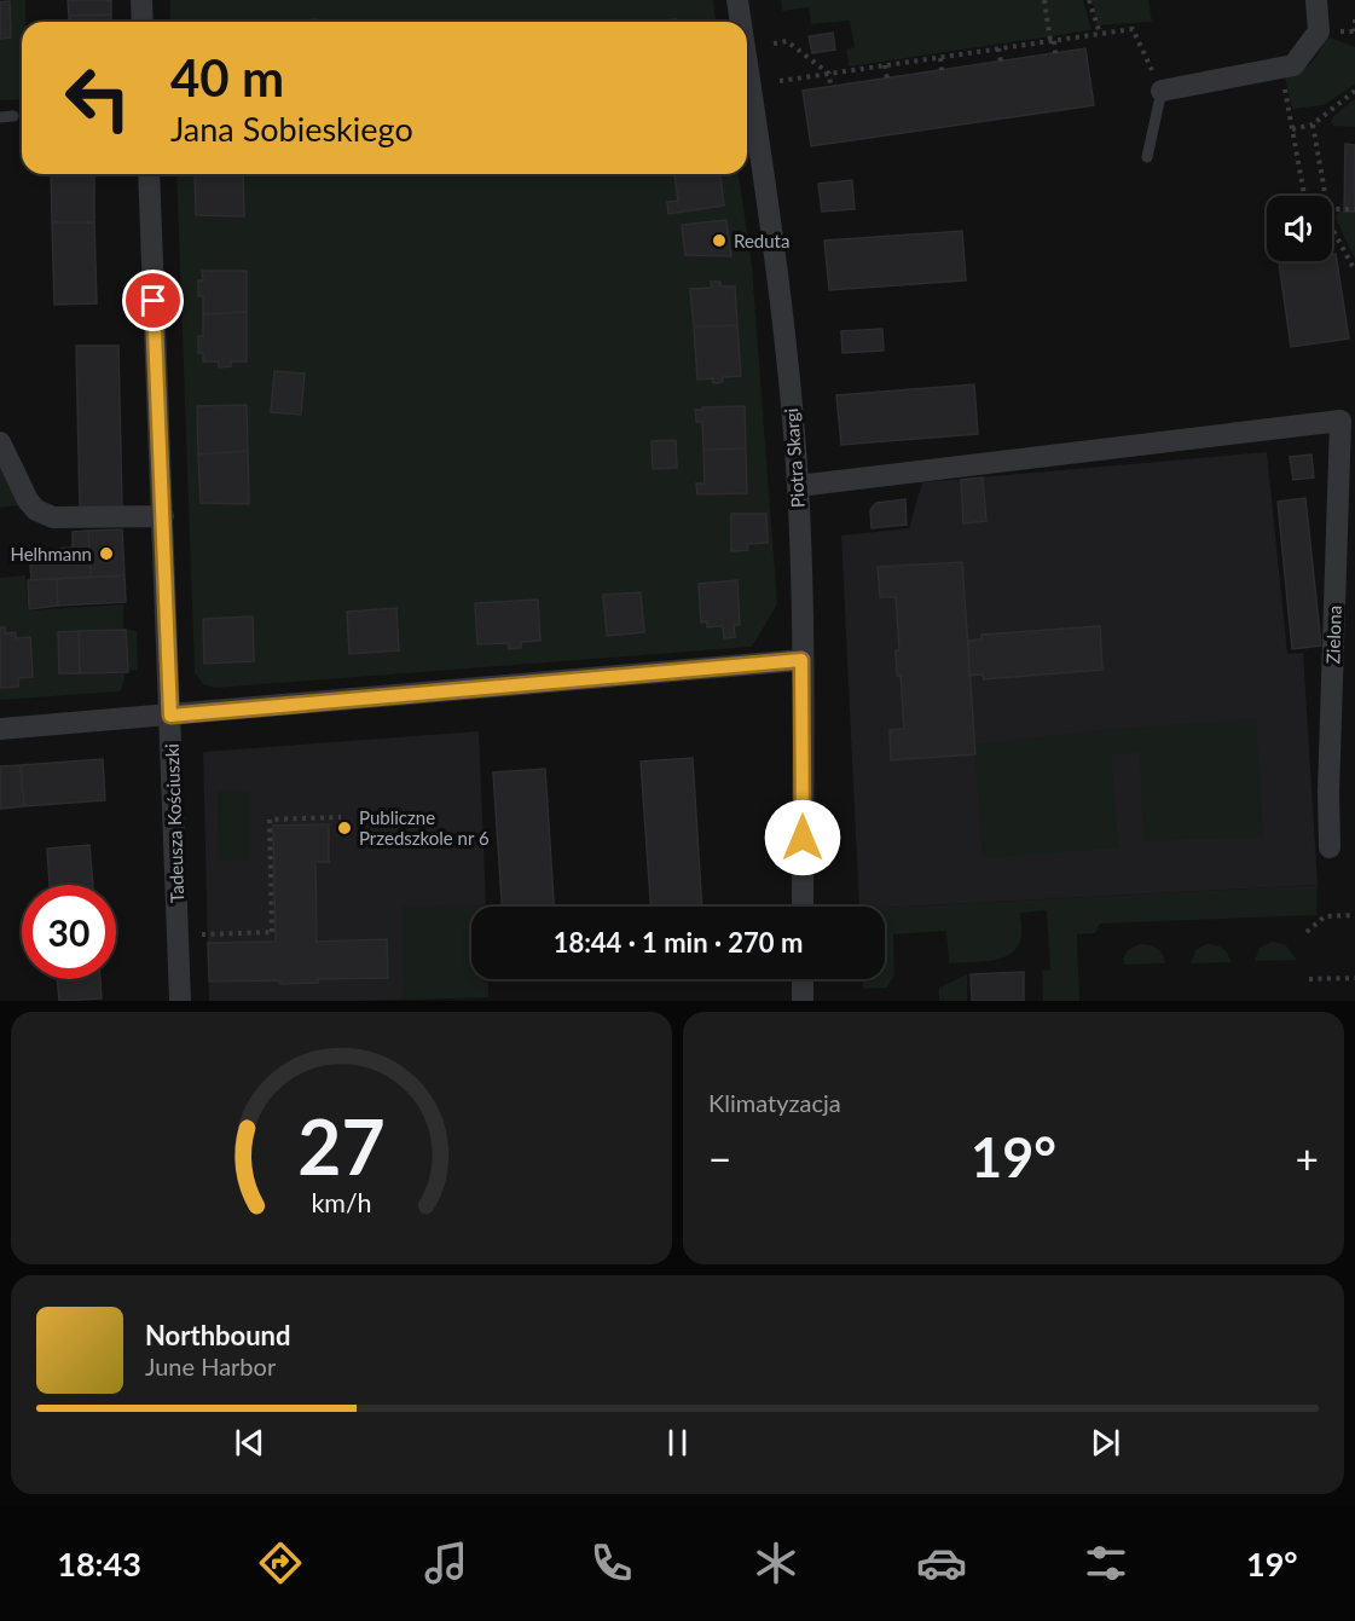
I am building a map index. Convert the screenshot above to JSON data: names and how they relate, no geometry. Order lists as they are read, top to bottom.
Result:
{
  "streets": {
    "street": ["Piotra Skargi", "Zielona", "Tadeusza Kościuszki"]
  },
  "places": ["Reduta", "Helhmann", "Publiczne Przedszkole nr 6"],
  "page": {
    "turn": ["40 m", "Jana Sobieskiego"],
    "limit": "30",
    "trip": "18:44 · 1 min · 270 m",
    "tile": "Klimatyzacja",
    "heat": ["−", "19°", "+"],
    "song": ["Northbound", "June Harbor"],
    "tabs": ["18:43", "19°"],
    "gauge": ["27", "km/h"]
  }
}
